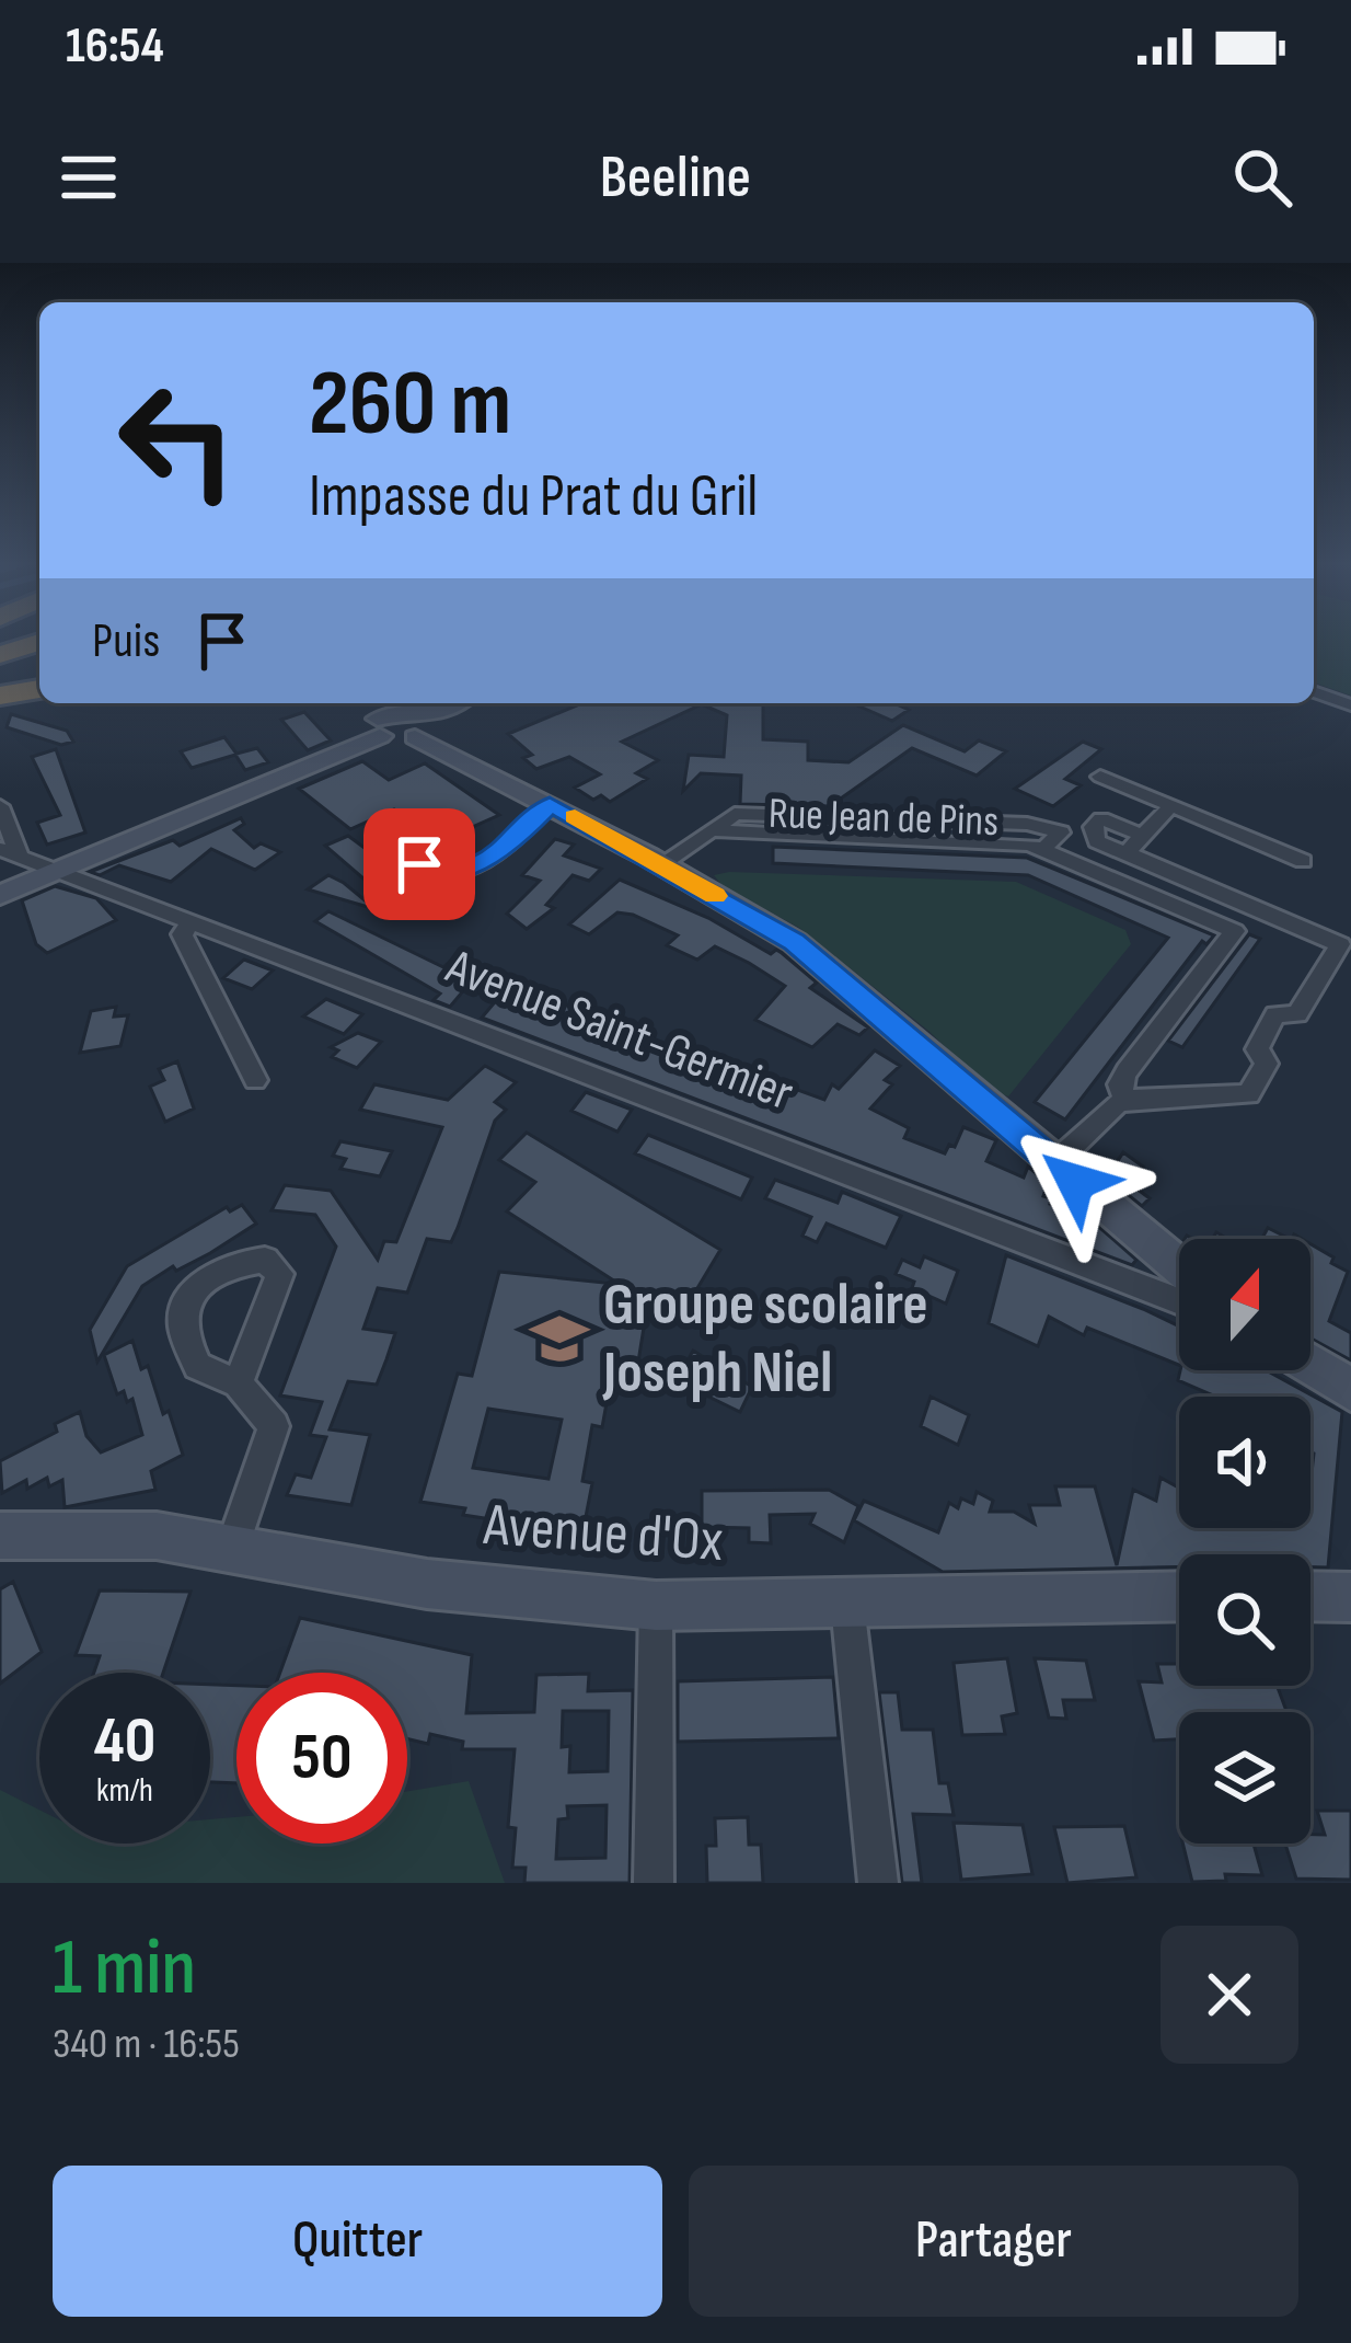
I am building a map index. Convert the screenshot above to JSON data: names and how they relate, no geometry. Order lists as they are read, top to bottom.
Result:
{
  "streets": {
    "street": ["Rue Jean de Pins", "Avenue Saint-Germier", "Avenue d'Ox"]
  },
  "places": {
    "school or university": ["Groupe scolaire Joseph Niel"]
  },
  "north": "top",
  "page": {
    "status": "16:54",
    "header": "Beeline",
    "turn": ["260 m", "Impasse du Prat du Gril"],
    "then": "Puis",
    "speed": "40 km/h",
    "limit": "50",
    "heading": ["1 min", "340 m · 16:55"],
    "buttons": ["Quitter", "Partager"]
  }
}
